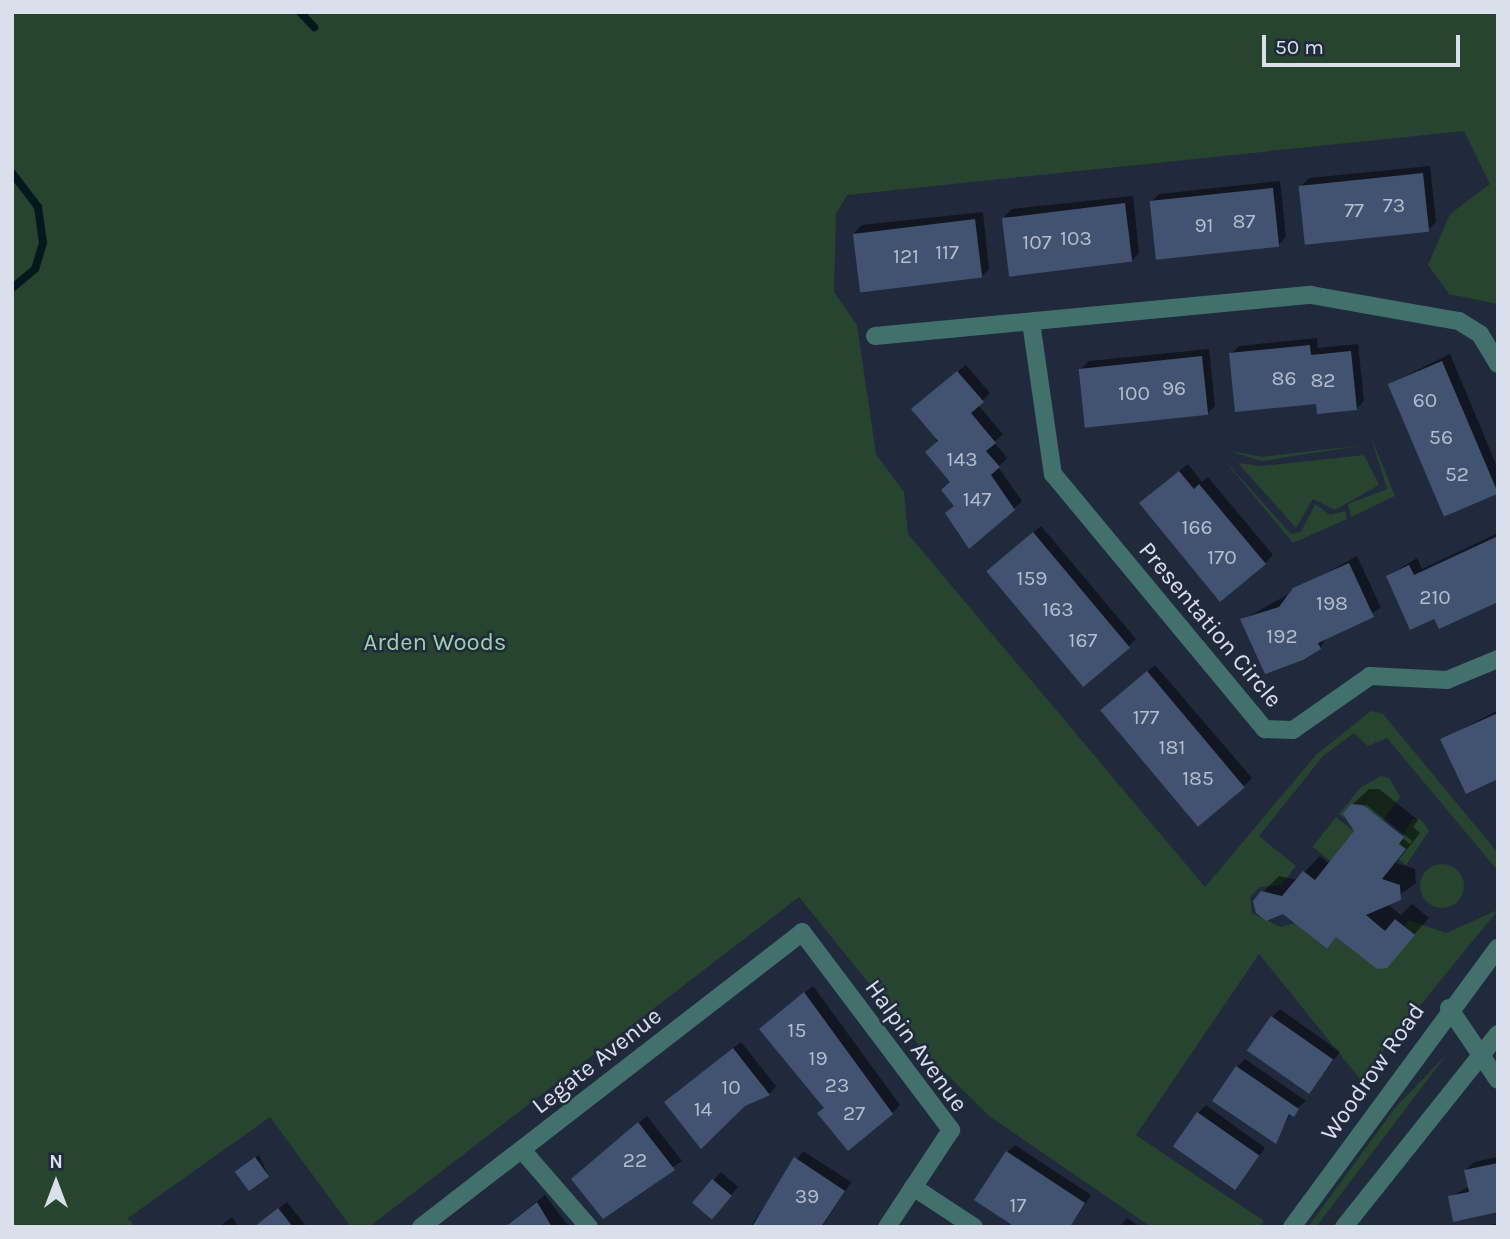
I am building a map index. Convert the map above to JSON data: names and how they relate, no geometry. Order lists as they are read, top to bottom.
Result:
{
  "streets": {
    "street": [
      "Presentation Circle",
      "Halpin Avenue",
      "Legate Avenue",
      "Woodrow Road"
    ]
  },
  "crossings": [
    ["Halpin Avenue", "Legate Avenue"]
  ],
  "parks": ["Arden Woods"],
  "house_numbers": [
    "73",
    "77",
    "87",
    "91",
    "103",
    "107",
    "117",
    "121",
    "86",
    "82",
    "96",
    "100",
    "60",
    "56",
    "143",
    "52",
    "147",
    "166",
    "170",
    "159",
    "210",
    "198",
    "163",
    "192",
    "167",
    "177",
    "181",
    "185",
    "15",
    "19",
    "23",
    "10",
    "14",
    "27",
    "22",
    "39",
    "17"
  ],
  "scale_bar": "50 m",
  "north": "top"
}
